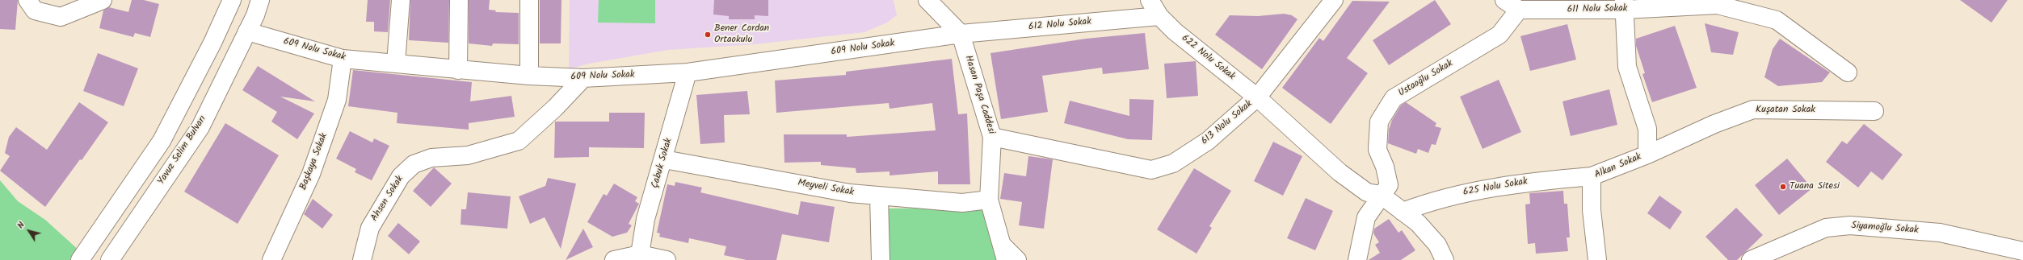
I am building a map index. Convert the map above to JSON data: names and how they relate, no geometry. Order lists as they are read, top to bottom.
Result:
{
  "streets": {
    "street": [
      "611 Nolu Sokak",
      "612 Nolu Sokak",
      "609 Nolu Sokak",
      "622 Nolu Sokak",
      "Ustaoğlu Sokak",
      "Hasan Paşa Caddesi",
      "Kuşatan Sokak",
      "613 Nolu Sokak",
      "Yavuz Selim Bulvarı",
      "Başkaya Sokak",
      "Çabuk Sokak",
      "Alkan Sokak",
      "625 Nolu Sokak",
      "Meyveli Sokak",
      "Ahsen Sokak",
      "Siyamoğlu Sokak"
    ]
  },
  "crossings": [
    ["611 Nolu Sokak", "Ustaoğlu Sokak"],
    ["611 Nolu Sokak", "Alkan Sokak"],
    ["612 Nolu Sokak", "609 Nolu Sokak"],
    ["612 Nolu Sokak", "622 Nolu Sokak"],
    ["612 Nolu Sokak", "Hasan Paşa Caddesi"],
    ["609 Nolu Sokak", "Hasan Paşa Caddesi"],
    ["609 Nolu Sokak", "Yavuz Selim Bulvarı"],
    ["609 Nolu Sokak", "Başkaya Sokak"],
    ["609 Nolu Sokak", "Çabuk Sokak"],
    ["609 Nolu Sokak", "Ahsen Sokak"],
    ["622 Nolu Sokak", "613 Nolu Sokak"],
    ["Ustaoğlu Sokak", "613 Nolu Sokak"],
    ["Hasan Paşa Caddesi", "613 Nolu Sokak"],
    ["Hasan Paşa Caddesi", "Meyveli Sokak"],
    ["Kuşatan Sokak", "Alkan Sokak"],
    ["613 Nolu Sokak", "625 Nolu Sokak"],
    ["Çabuk Sokak", "Meyveli Sokak"],
    ["Alkan Sokak", "625 Nolu Sokak"]
  ],
  "places": ["Bener Cordan Ortaokulu", "Tuana Sitesi"],
  "north": "top left"
}
